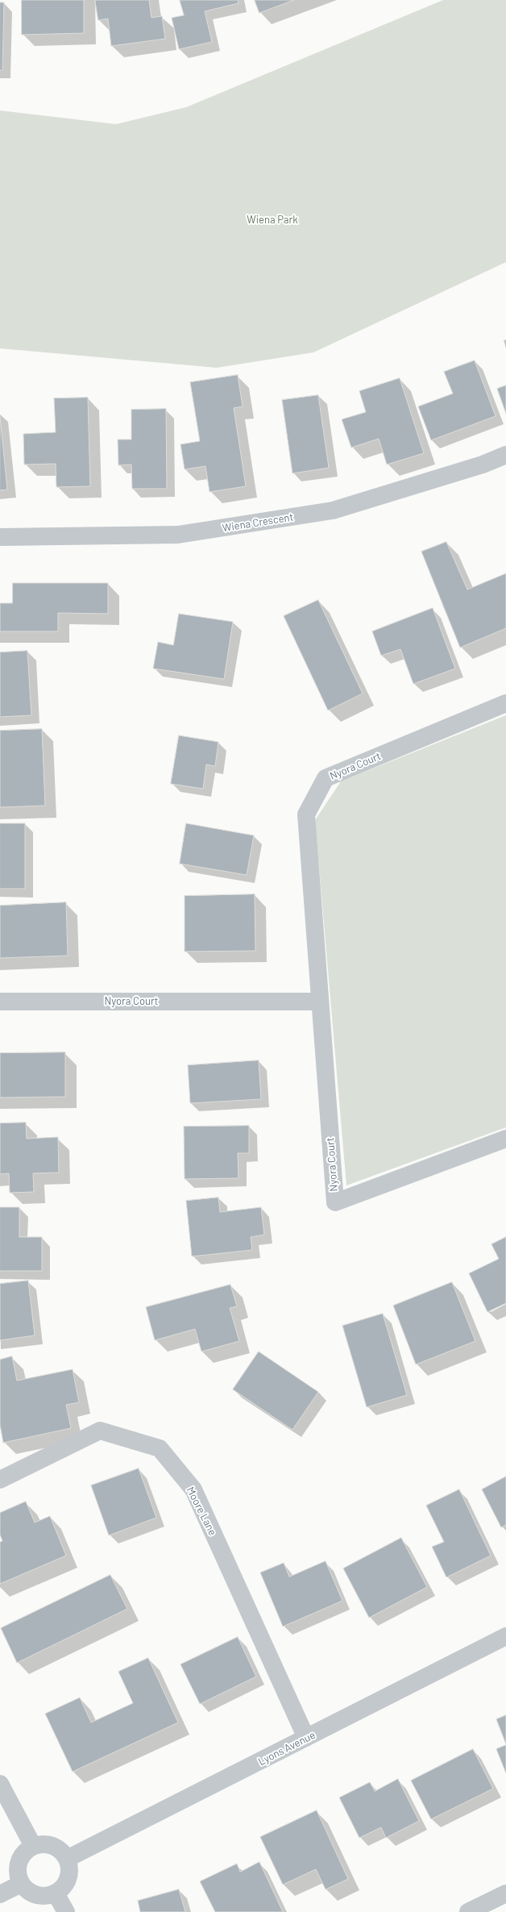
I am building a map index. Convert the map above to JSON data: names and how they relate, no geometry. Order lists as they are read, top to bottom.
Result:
{
  "streets": {
    "street": [
      "Wiena Crescent",
      "Nyora Court",
      "Moore Lane",
      "Lyons Avenue"
    ]
  },
  "crossings": [
    ["Moore Lane", "Lyons Avenue"]
  ],
  "parks": ["Wiena Park"]
}
